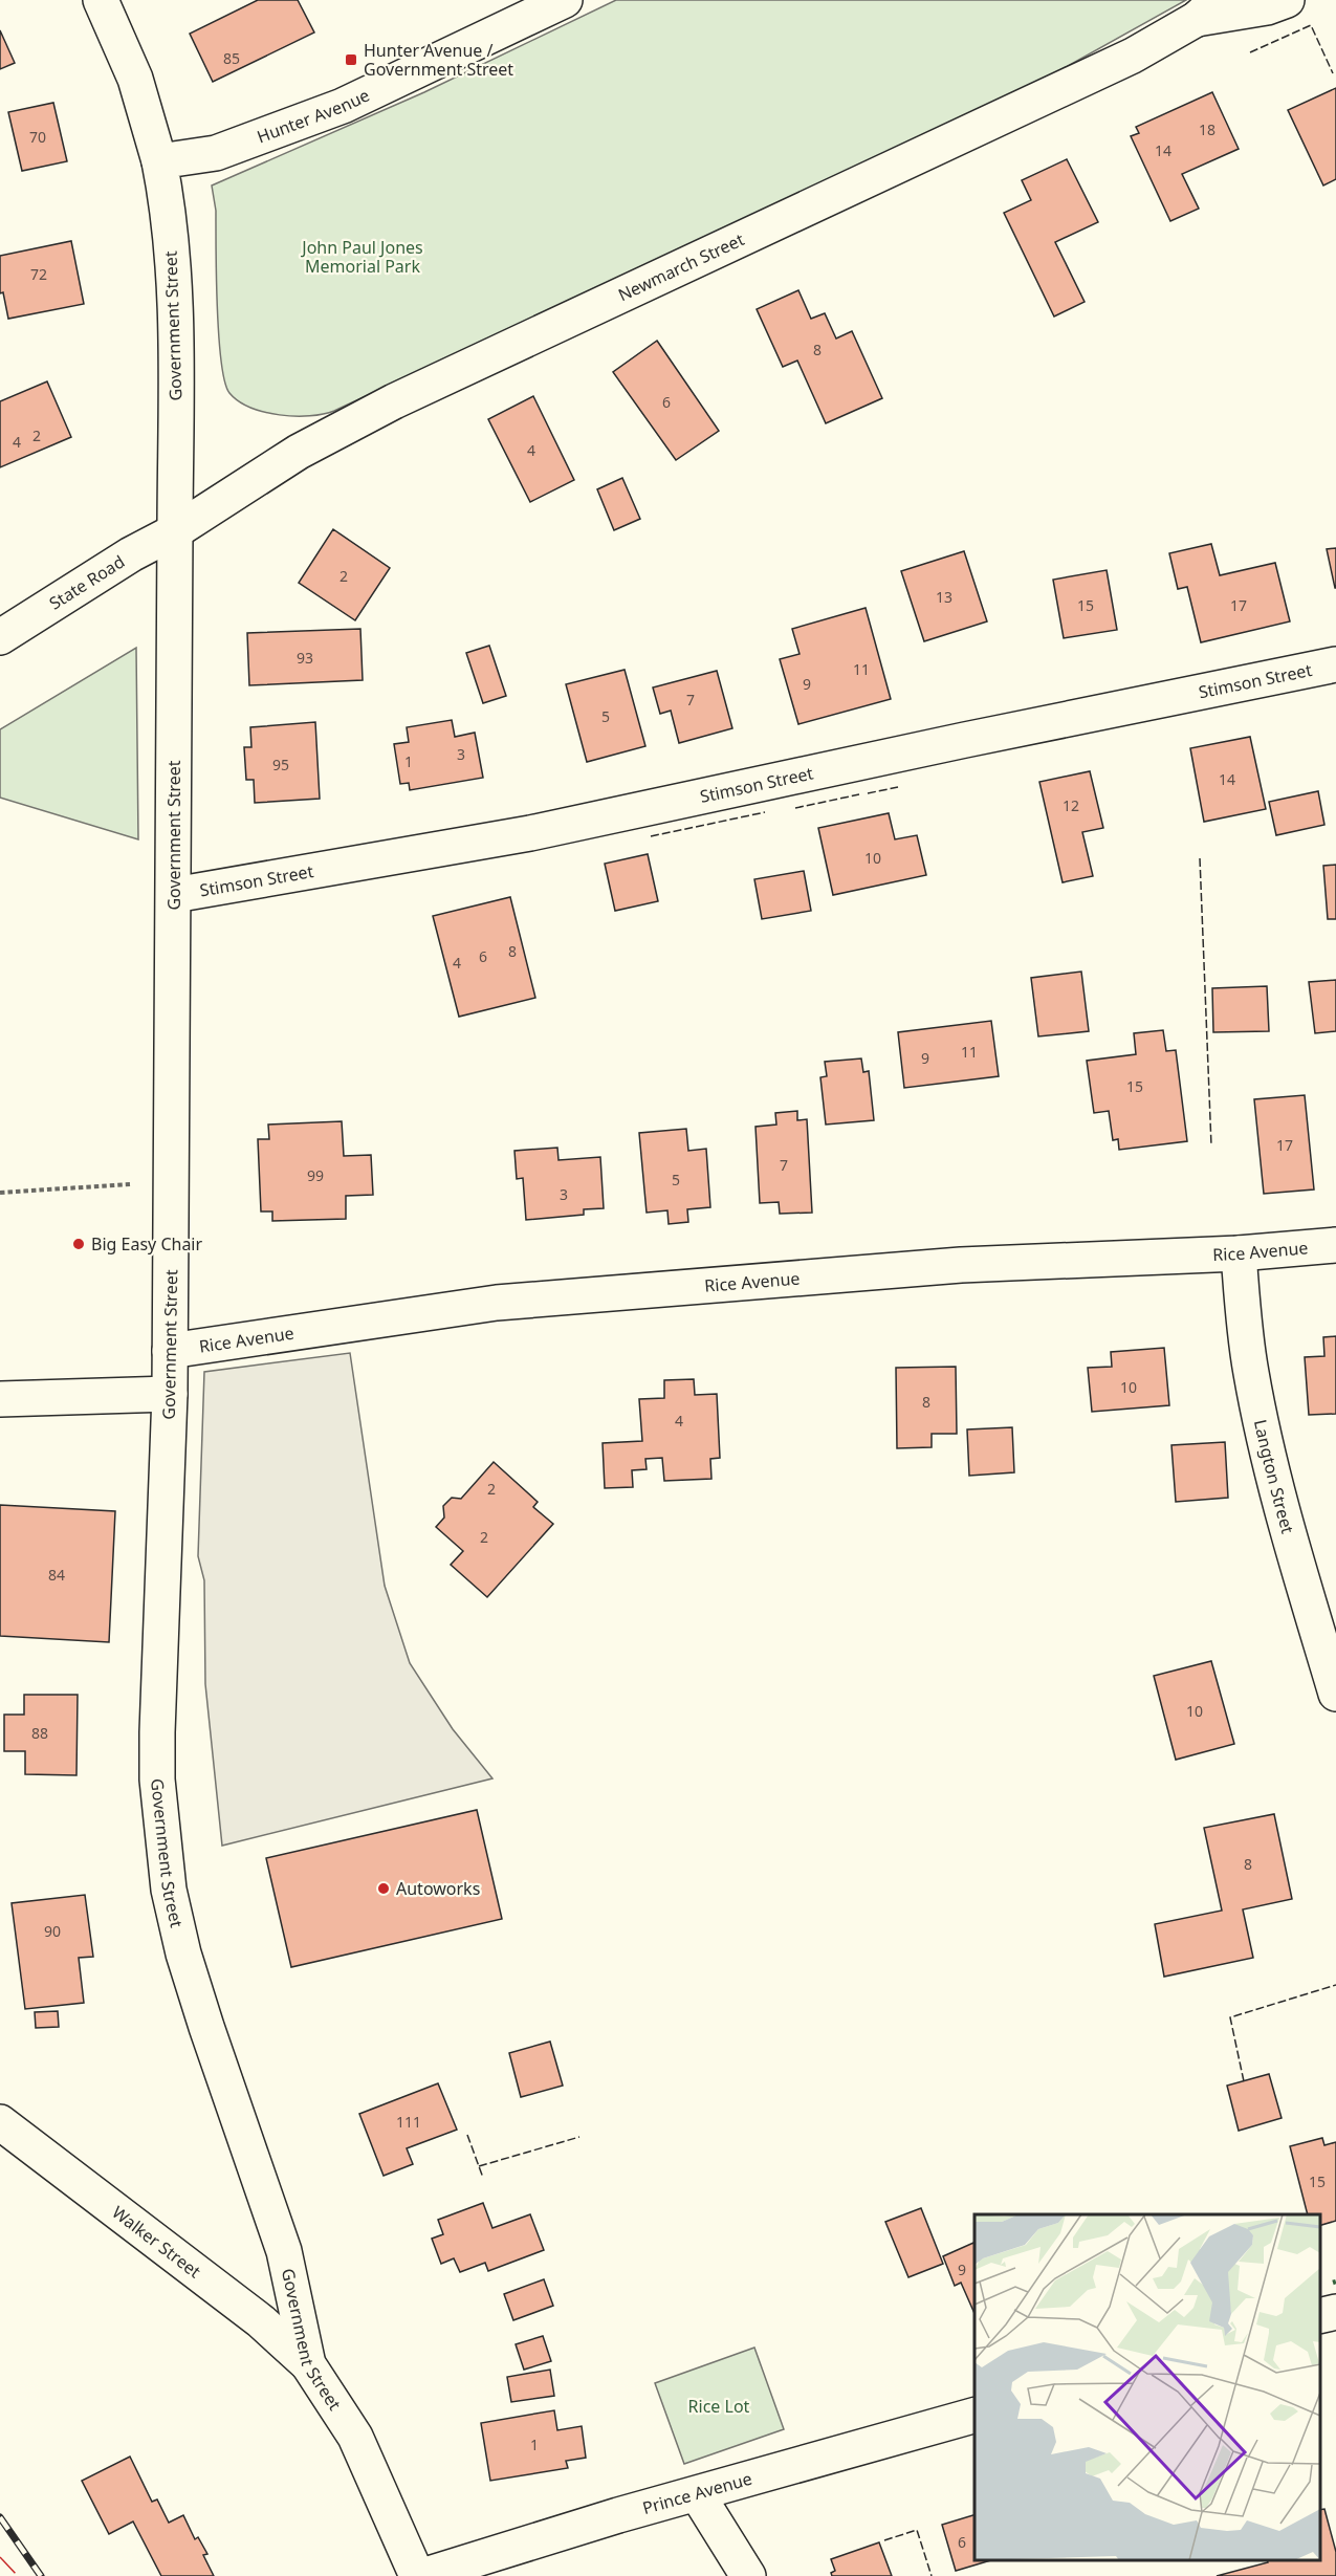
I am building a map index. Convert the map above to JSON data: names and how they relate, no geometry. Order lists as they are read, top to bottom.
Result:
{
  "streets": {
    "street": [
      "Hunter Avenue",
      "Newmarch Street",
      "Government Street",
      "State Road",
      "Stimson Street",
      "Rice Avenue",
      "Langton Street",
      "Walker Street",
      "Prince Avenue"
    ]
  },
  "crossings": [
    ["Hunter Avenue", "Government Street"],
    ["Newmarch Street", "Government Street"],
    ["Newmarch Street", "State Road"],
    ["Government Street", "State Road"],
    ["Government Street", "Stimson Street"],
    ["Government Street", "Rice Avenue"],
    ["Government Street", "Walker Street"],
    ["Rice Avenue", "Langton Street"]
  ],
  "parks": ["John Paul Jones Memorial Park", "Rice Lot"],
  "places": {
    "transit": ["Hunter Avenue / Government Street"],
    "other": ["Big Easy Chair", "Autoworks"]
  },
  "house_numbers": [
    "85",
    "18",
    "70",
    "14",
    "72",
    "8",
    "6",
    "2",
    "4",
    "4",
    "2",
    "13",
    "15",
    "17",
    "93",
    "11",
    "9",
    "7",
    "5",
    "3",
    "1",
    "95",
    "14",
    "12",
    "10",
    "8",
    "6",
    "4",
    "11",
    "9",
    "15",
    "17",
    "7",
    "99",
    "5",
    "3",
    "10",
    "8",
    "4",
    "2",
    "2",
    "84",
    "10",
    "88",
    "8",
    "90",
    "111",
    "15",
    "9",
    "1",
    "6"
  ]
}
